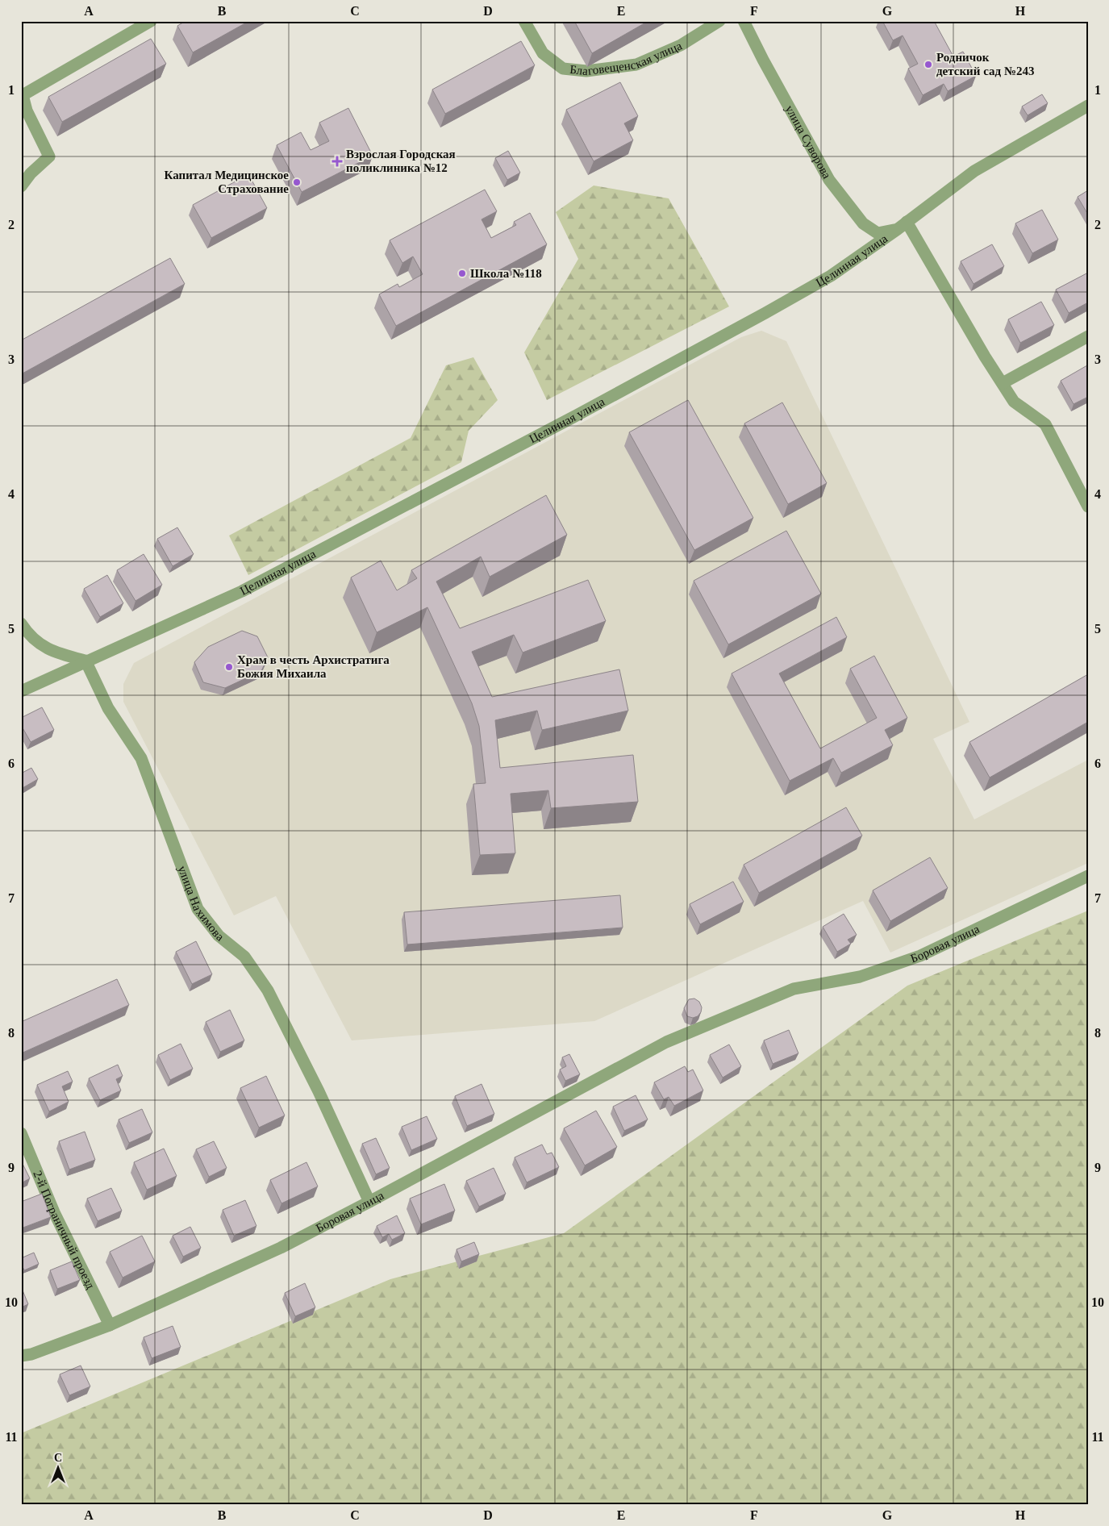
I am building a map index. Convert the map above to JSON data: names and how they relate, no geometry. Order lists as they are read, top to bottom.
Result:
{
  "streets": {
    "street": [
      "Благовещенская улица",
      "улица Суворова",
      "Целинная улица",
      "улица Нахимова",
      "Боровая улица",
      "2-й Пограничный проезд"
    ]
  },
  "crossings": [
    ["улица Суворова", "Целинная улица"],
    ["Целинная улица", "улица Нахимова"],
    ["улица Нахимова", "Боровая улица"],
    ["Боровая улица", "2-й Пограничный проезд"]
  ],
  "places": {
    "other": [
      "Родничок детский сад №243",
      "Капитал Медицинское Страхование",
      "Школа №118",
      "Храм в честь Архистратига Божия Михаила"
    ],
    "health": ["Взрослая Городская поликлиника №12"]
  },
  "north": "top",
  "grid": {
    "columns": [
      "A",
      "B",
      "C",
      "D",
      "E",
      "F",
      "G",
      "H"
    ],
    "rows": [
      "1",
      "2",
      "3",
      "4",
      "5",
      "6",
      "7",
      "8",
      "9",
      "10",
      "11"
    ]
  }
}
